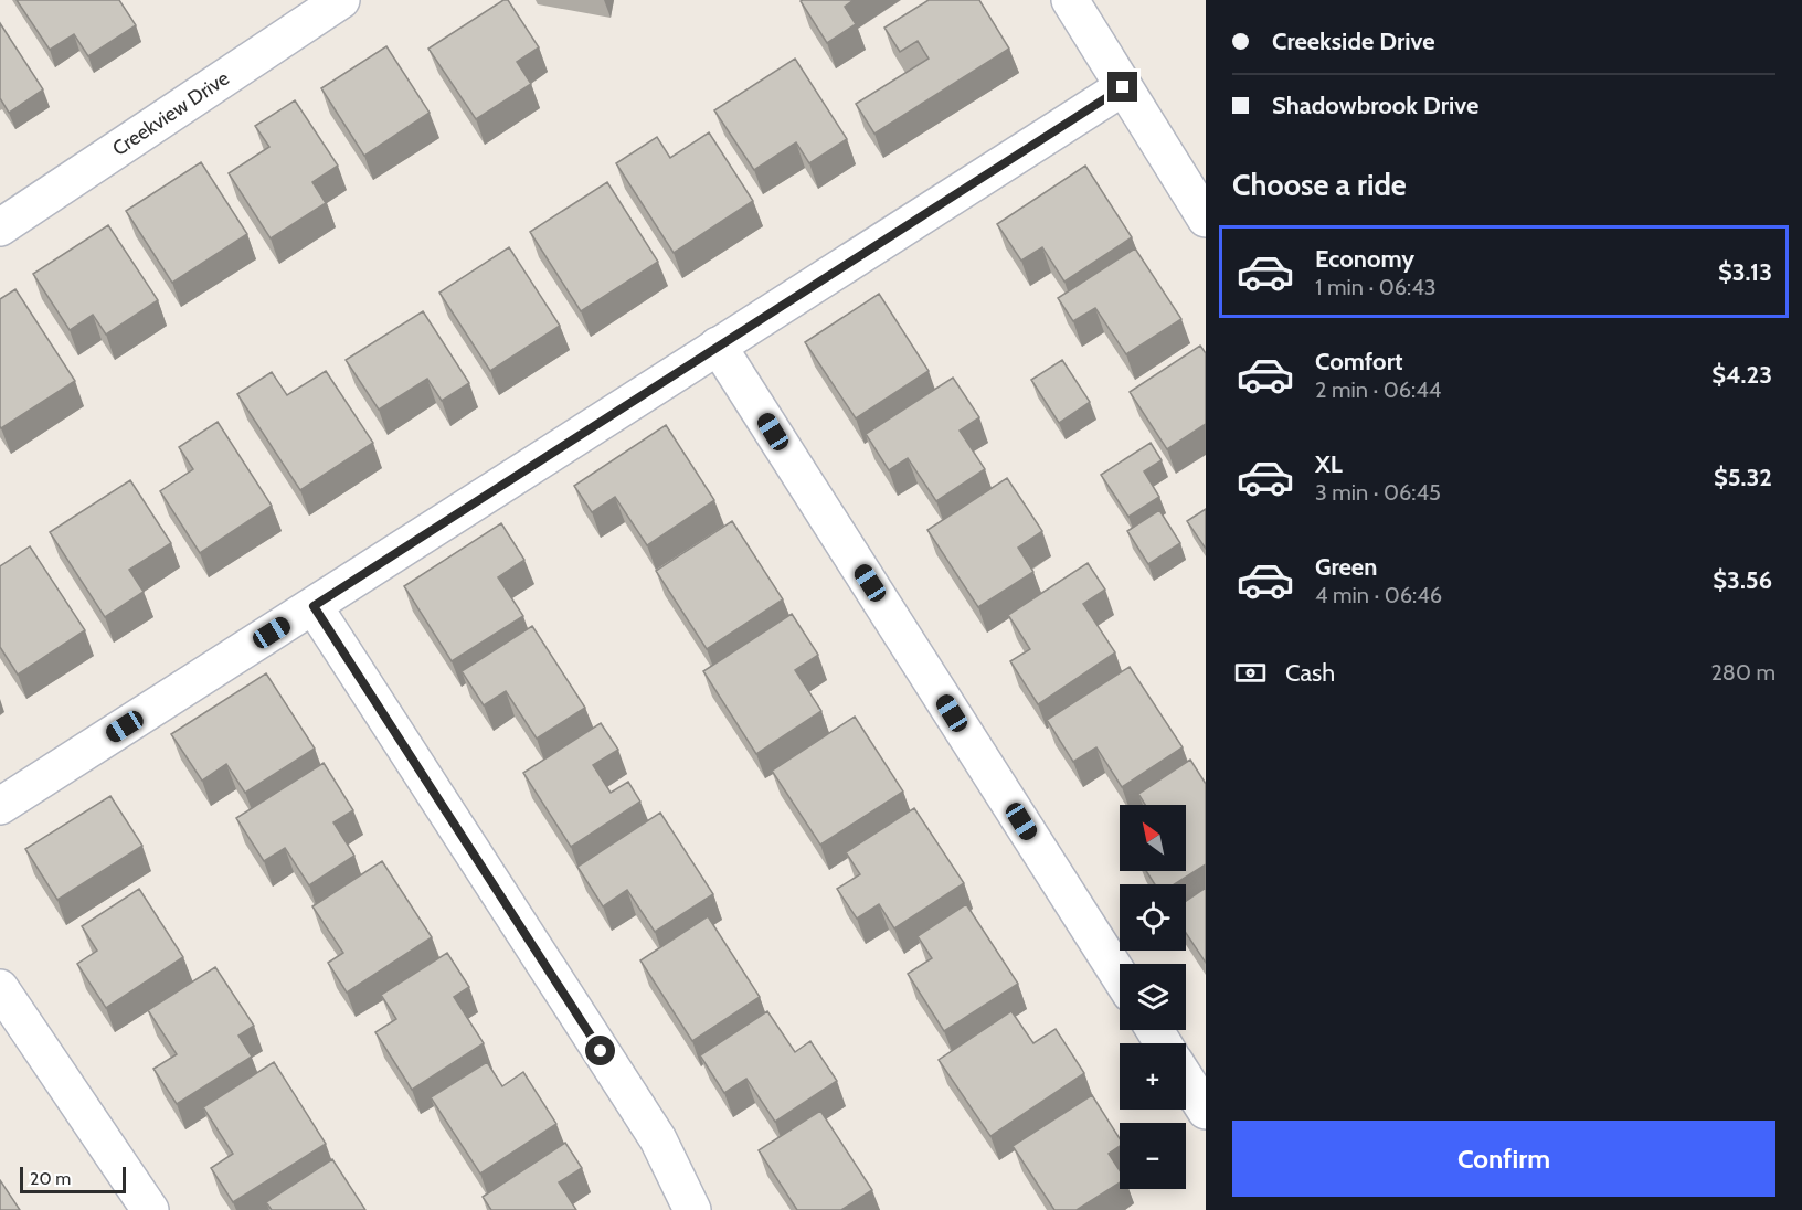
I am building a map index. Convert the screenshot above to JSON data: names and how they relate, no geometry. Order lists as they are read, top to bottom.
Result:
{
  "streets": {
    "street": ["Creekview Drive"]
  },
  "scale_bar": "20 m",
  "north": "top left",
  "page": {
    "banner": ["Creekside Drive", "Shadowbrook Drive"],
    "heading": "Choose a ride",
    "list": [
      {
        "name": "Economy",
        "note": "1 min · 06:43",
        "value": "$3.13"
      },
      {
        "name": "Comfort",
        "note": "2 min · 06:44",
        "value": "$4.23"
      },
      {
        "name": "XL",
        "note": "3 min · 06:45",
        "value": "$5.32"
      },
      {
        "name": "Green",
        "note": "4 min · 06:46",
        "value": "$3.56"
      }
    ],
    "pay": ["Cash", "280 m"],
    "map_buttons": ["+", "−"],
    "buttons": "Confirm",
    "scale": "20 m"
  }
}
